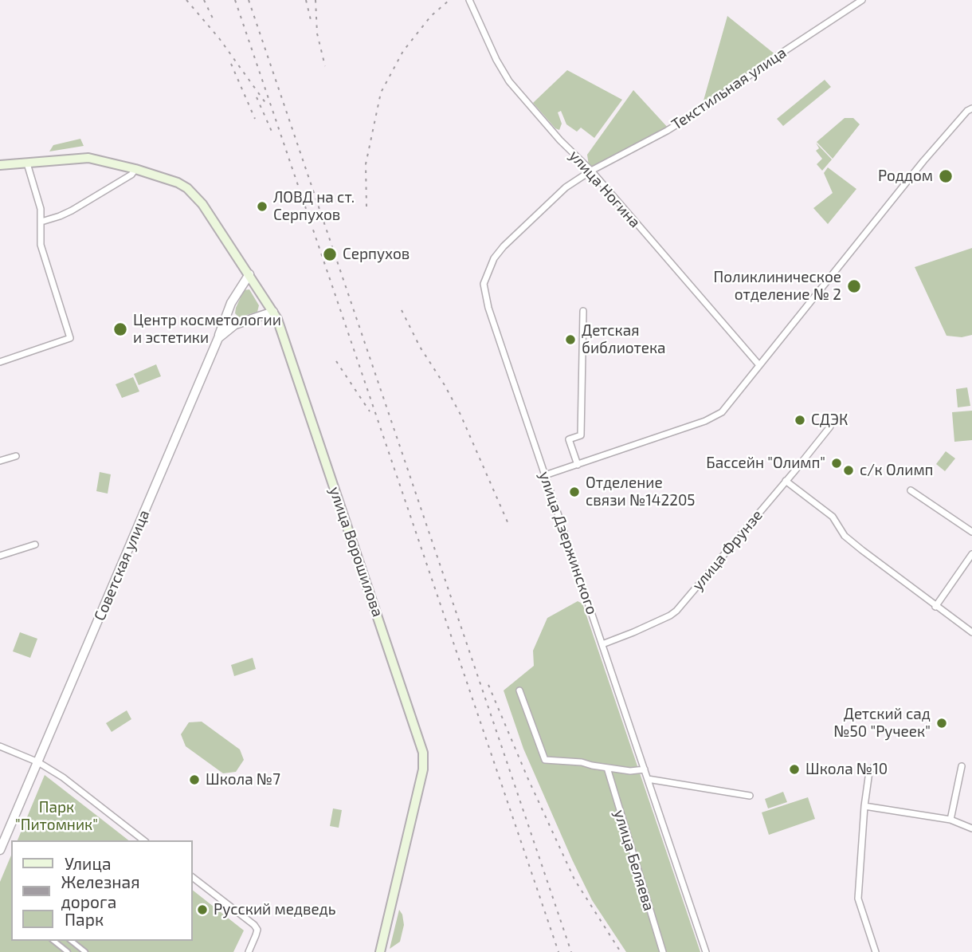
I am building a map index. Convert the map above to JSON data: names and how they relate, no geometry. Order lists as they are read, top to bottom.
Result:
{
  "streets": {
    "main road": ["улица Ворошилова"],
    "street": [
      "Текстильная улица",
      "улица Ногина",
      "улица Дзержинского",
      "улица Фрунзе",
      "Советская улица",
      "улица Беляева"
    ]
  },
  "crossings": [
    ["Текстильная улица", "улица Ногина"],
    ["Текстильная улица", "улица Дзержинского"],
    ["улица Ногина", "улица Дзержинского"],
    ["улица Дзержинского", "улица Фрунзе"],
    ["улица Ворошилова", "Советская улица"]
  ],
  "parks": ["Парк \"Питомник\""],
  "places": [
    "Роддом",
    "ЛОВД на ст. Серпухов",
    "Серпухов",
    "Поликлиническое отделение № 2",
    "Центр косметологии и эстетики",
    "Детская библиотека",
    "СДЭК",
    "Бассейн \"Олимп\"",
    "с/к Олимп",
    "Отделение связи №142205",
    "Детский сад №50 \"Ручеек\"",
    "Школа №10",
    "Школа №7",
    "Русский медведь"
  ],
  "legend": ["Улица", "Железная дорога", "Парк"]
}
